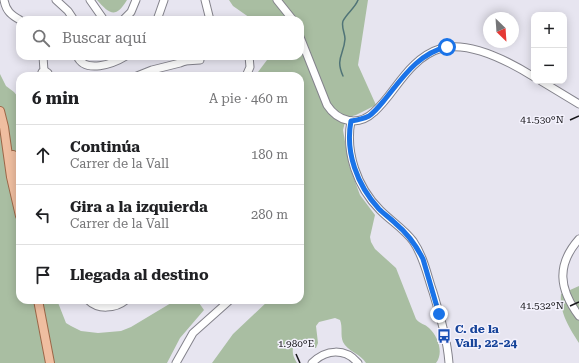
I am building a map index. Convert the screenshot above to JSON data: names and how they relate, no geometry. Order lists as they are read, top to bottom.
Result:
{
  "places": {
    "bus stop": ["C. de la Vall, 22-24"]
  },
  "north": "bottom right",
  "page": {
    "map_buttons": ["+", "−"],
    "search": "Buscar aquí",
    "heading": ["6 min", "A pie · 460 m"],
    "list": [
      ["Continúa", "Carrer de la Vall", "180 m"],
      ["Gira a la izquierda", "Carrer de la Vall", "280 m"],
      "Llegada al destino"
    ]
  },
  "coordinates": ["41.530°N", "41.532°N", "1.980°E"]
}
